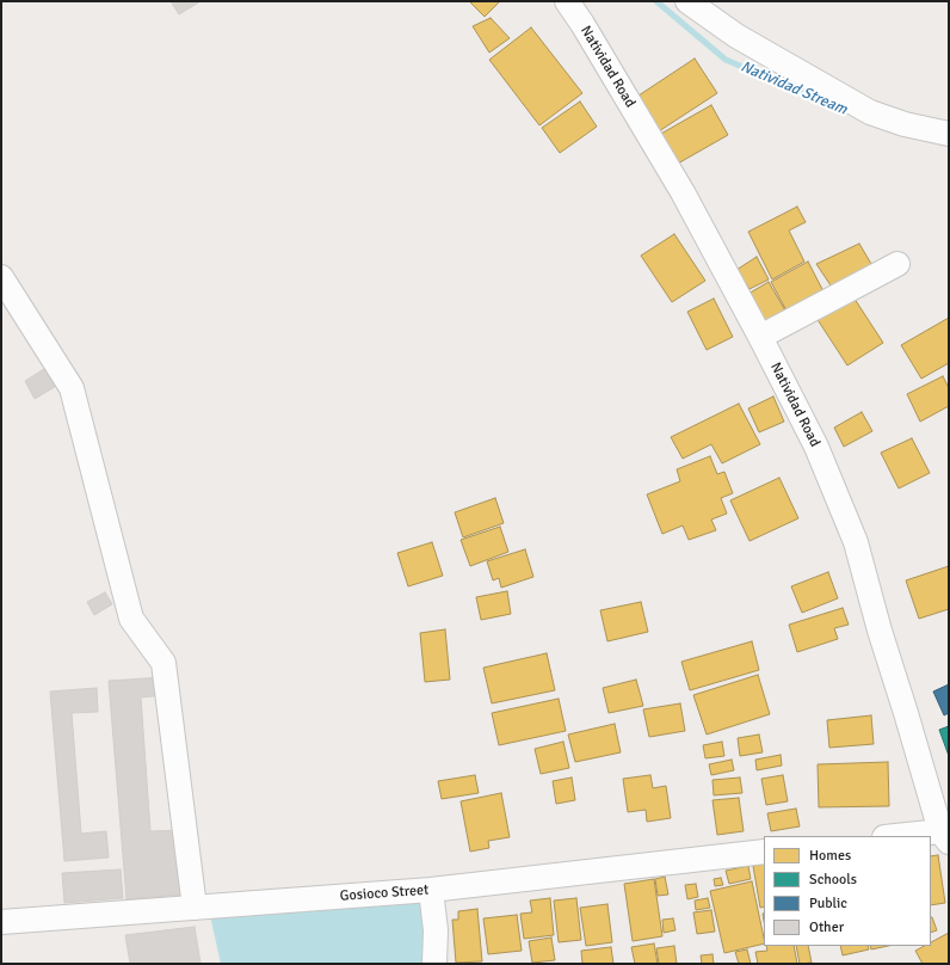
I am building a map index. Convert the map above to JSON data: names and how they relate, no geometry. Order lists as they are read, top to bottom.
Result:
{
  "streets": {
    "street": ["Natividad Road", "Gosioco Street"]
  },
  "water": ["Natividad Stream"],
  "legend": [
    "Homes",
    "Schools",
    "Public",
    "Other"
  ]
}
